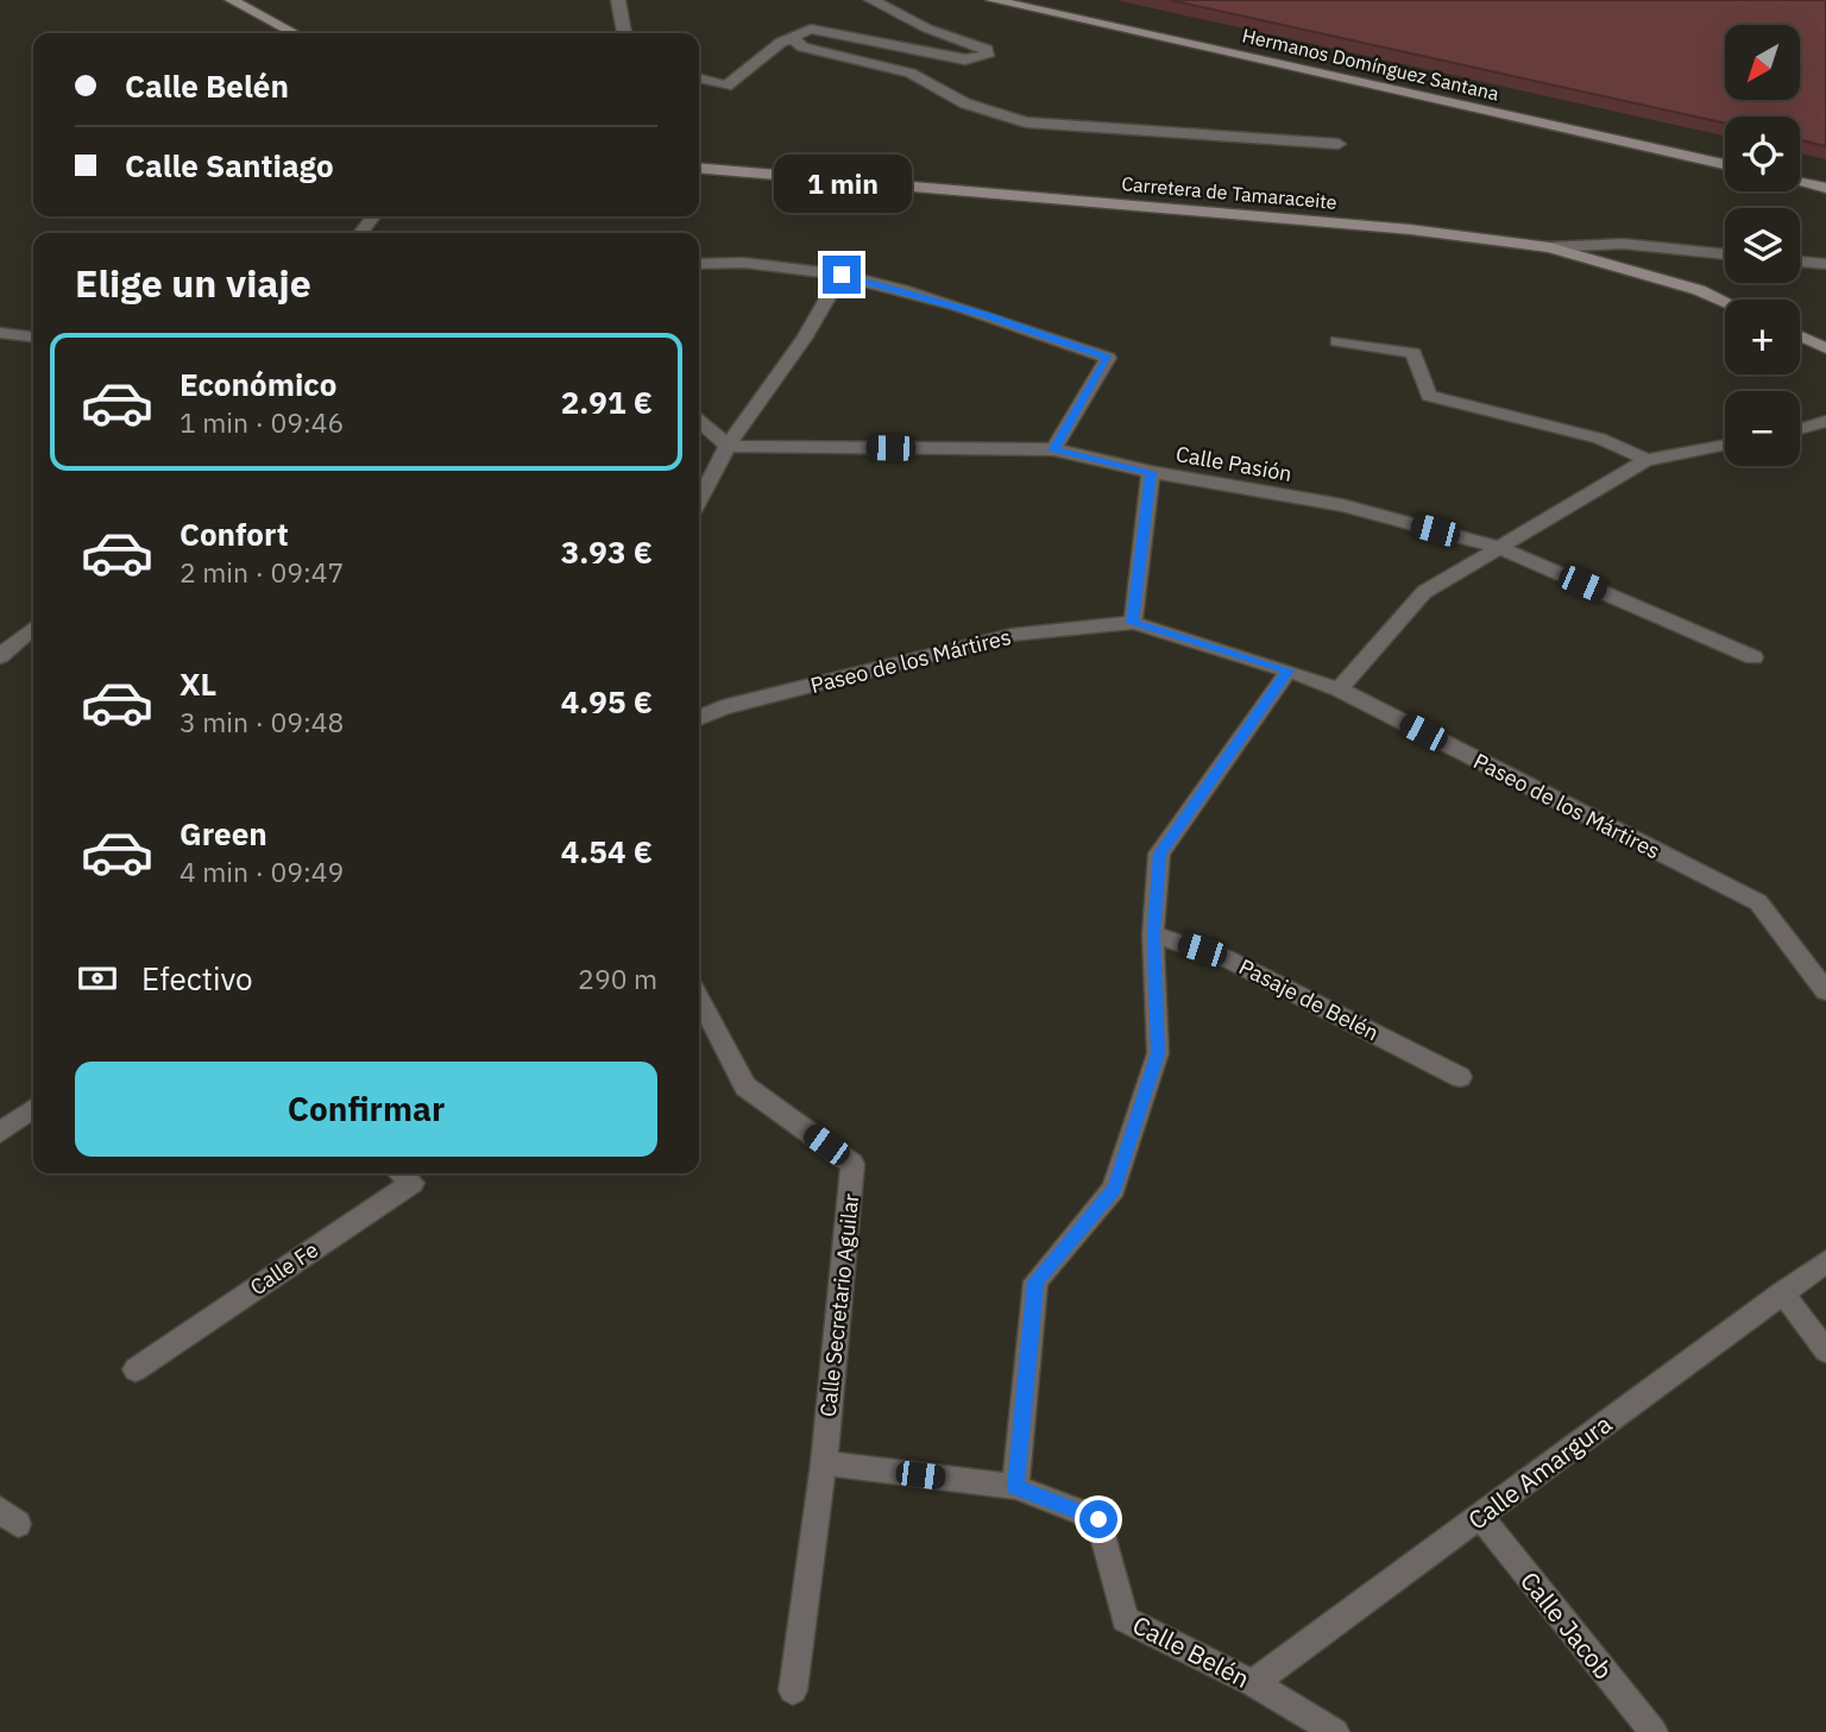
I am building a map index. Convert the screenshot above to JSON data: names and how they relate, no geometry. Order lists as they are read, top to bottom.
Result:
{
  "streets": {
    "main road": ["Hermanos Domínguez Santana", "Carretera de Tamaraceite"],
    "street": [
      "Calle Pasión",
      "Paseo de los Mártires",
      "Pasaje de Belén",
      "Calle Fe",
      "Calle Secretario Aguilar",
      "Calle Amargura",
      "Calle Jacob",
      "Calle Belén"
    ]
  },
  "crossings": [
    ["Calle Secretario Aguilar", "Calle Belén"],
    ["Calle Amargura", "Calle Jacob"],
    ["Calle Amargura", "Calle Belén"]
  ],
  "north": "bottom left",
  "page": {
    "map_buttons": ["+", "−"],
    "banner": ["Calle Belén", "Calle Santiago"],
    "bubble": "1 min",
    "heading": "Elige un viaje",
    "list": [
      {
        "name": "Económico",
        "note": "1 min · 09:46",
        "value": "2.91 €"
      },
      {
        "name": "Confort",
        "note": "2 min · 09:47",
        "value": "3.93 €"
      },
      {
        "name": "XL",
        "note": "3 min · 09:48",
        "value": "4.95 €"
      },
      {
        "name": "Green",
        "note": "4 min · 09:49",
        "value": "4.54 €"
      }
    ],
    "pay": ["Efectivo", "290 m"],
    "buttons": "Confirmar"
  }
}
